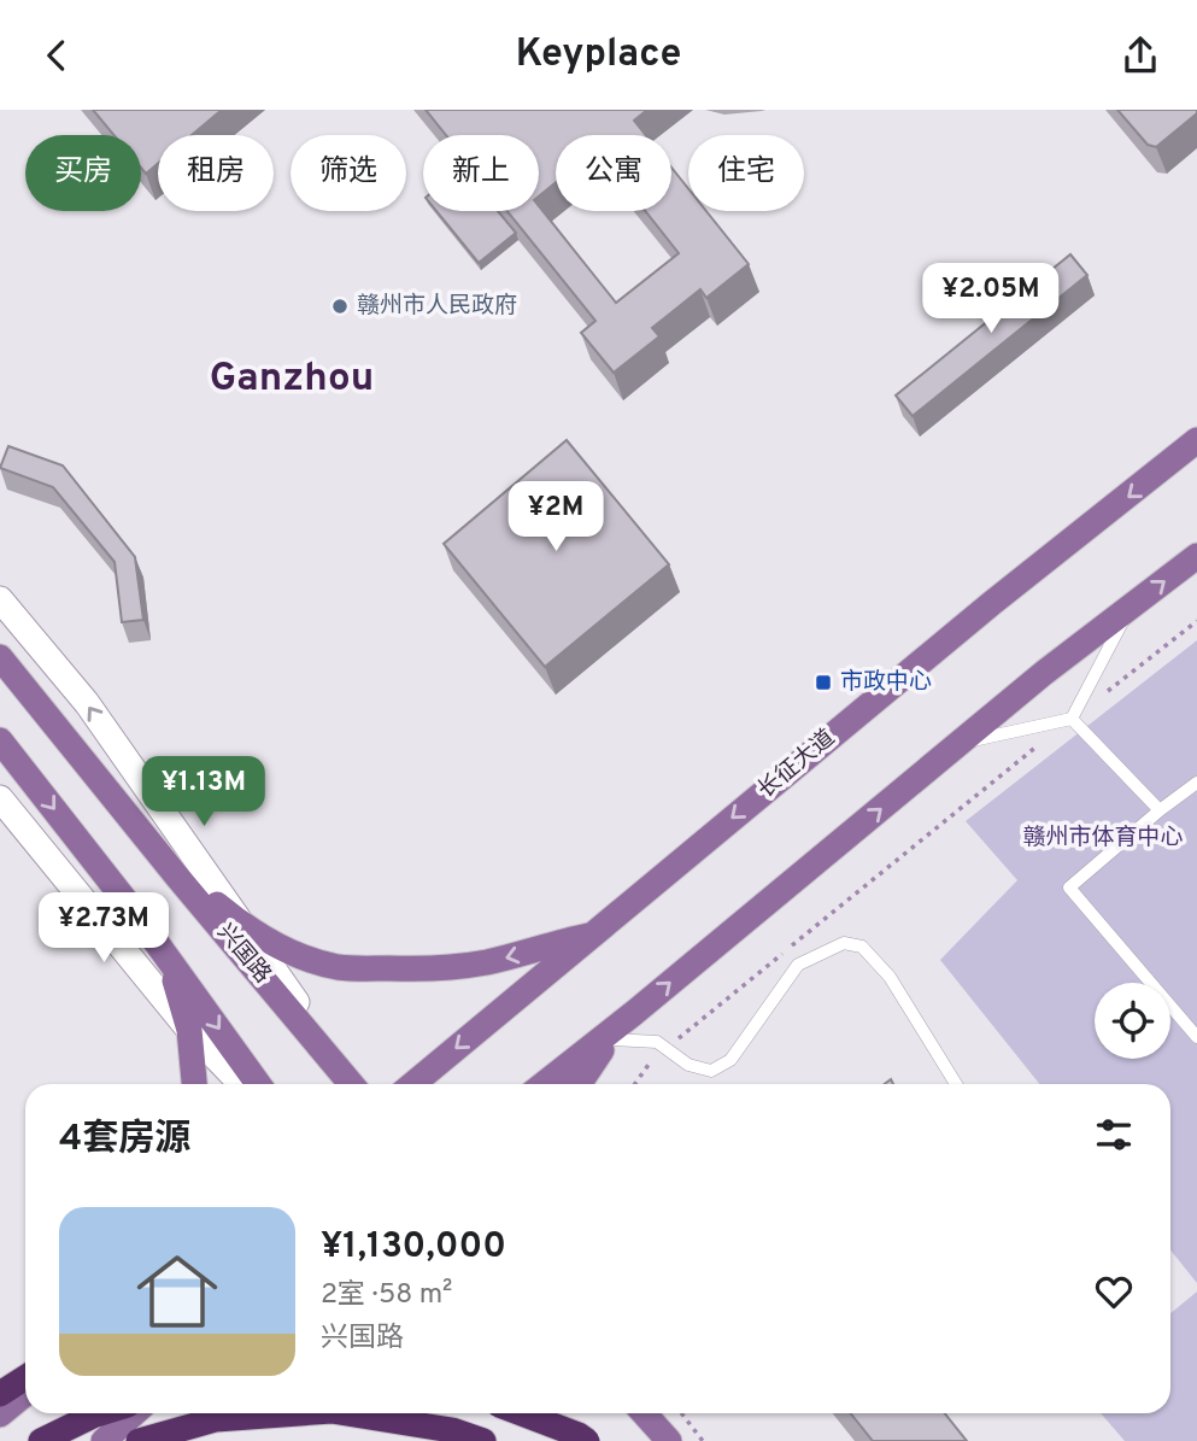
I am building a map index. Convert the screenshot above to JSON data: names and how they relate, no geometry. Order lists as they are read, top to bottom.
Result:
{
  "streets": {
    "main road": ["长征大道", "兴国路"]
  },
  "districts": ["Ganzhou"],
  "parks": ["赣州市体育中心"],
  "places": {
    "other": ["赣州市人民政府"],
    "transit": ["市政中心"]
  },
  "page": {
    "header": "Keyplace",
    "chip": [
      "买房",
      "租房",
      "筛选",
      "新上",
      "公寓",
      "住宅"
    ],
    "price": [
      "¥2.05M",
      "¥2M",
      "¥1.13M",
      "¥2.73M"
    ],
    "heading": "4套房源",
    "list": [
      {
        "name": "¥1,130,000",
        "note": "2室 · 58 m² · 兴国路"
      }
    ]
  }
}
